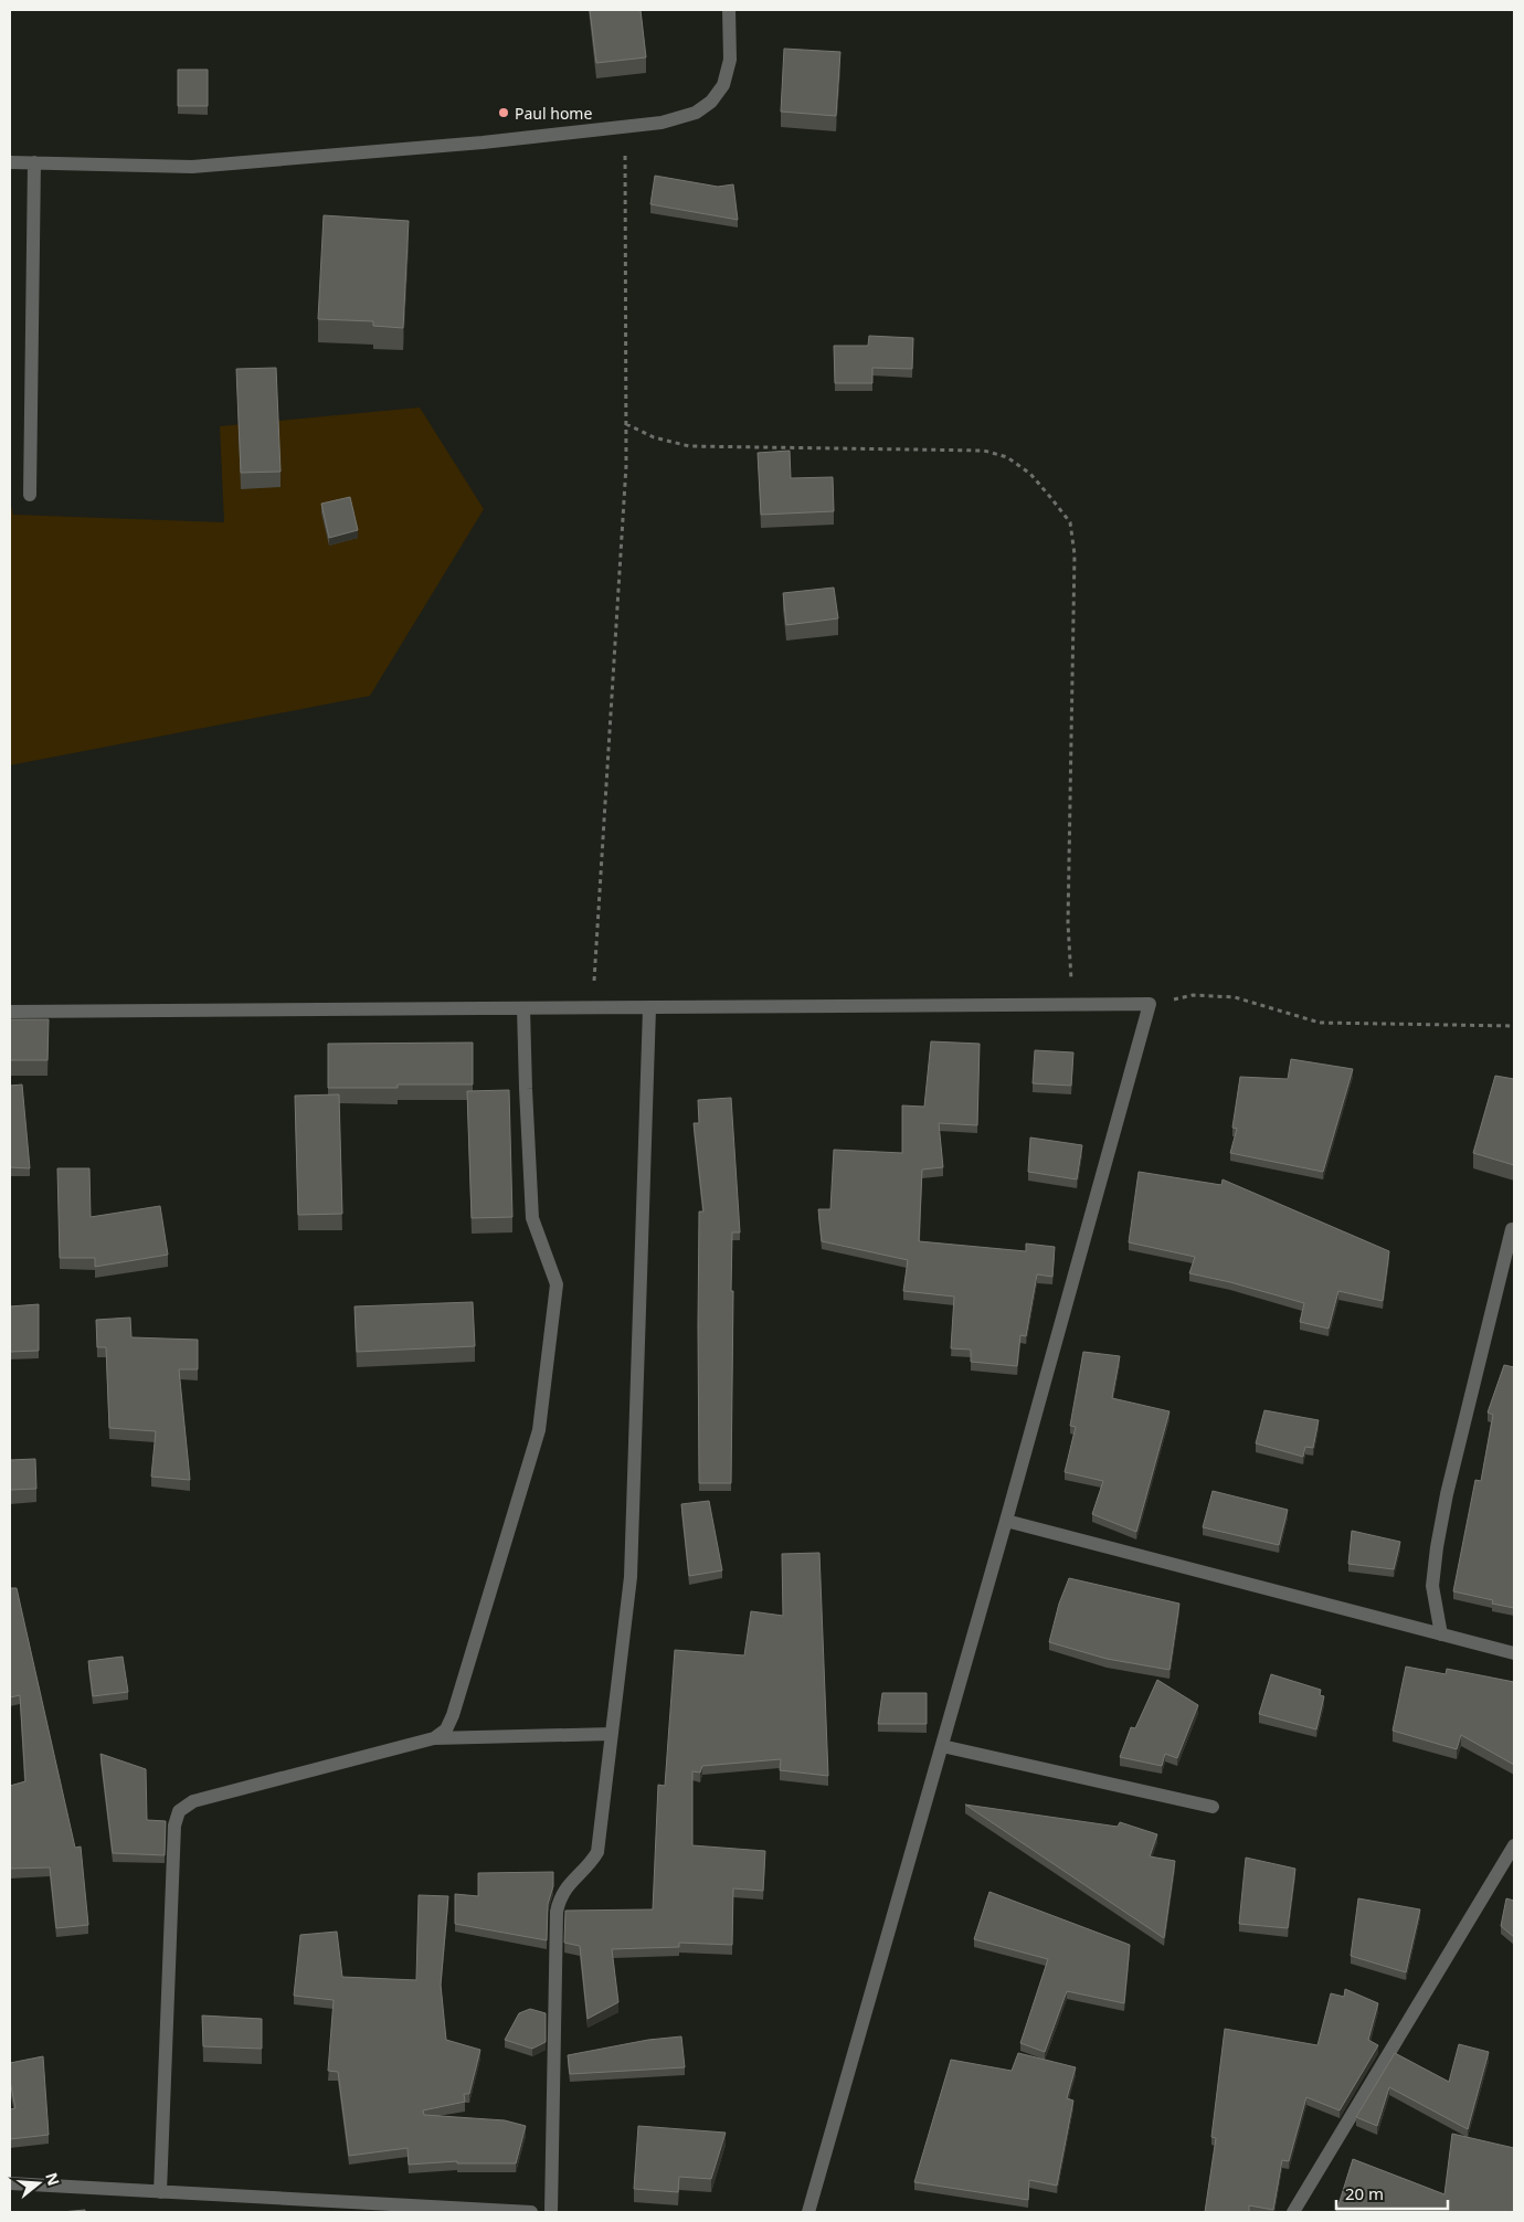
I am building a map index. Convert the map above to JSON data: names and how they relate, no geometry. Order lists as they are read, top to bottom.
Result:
{
  "places": ["Paul home"],
  "scale_bar": "20 m",
  "north": "right"
}
